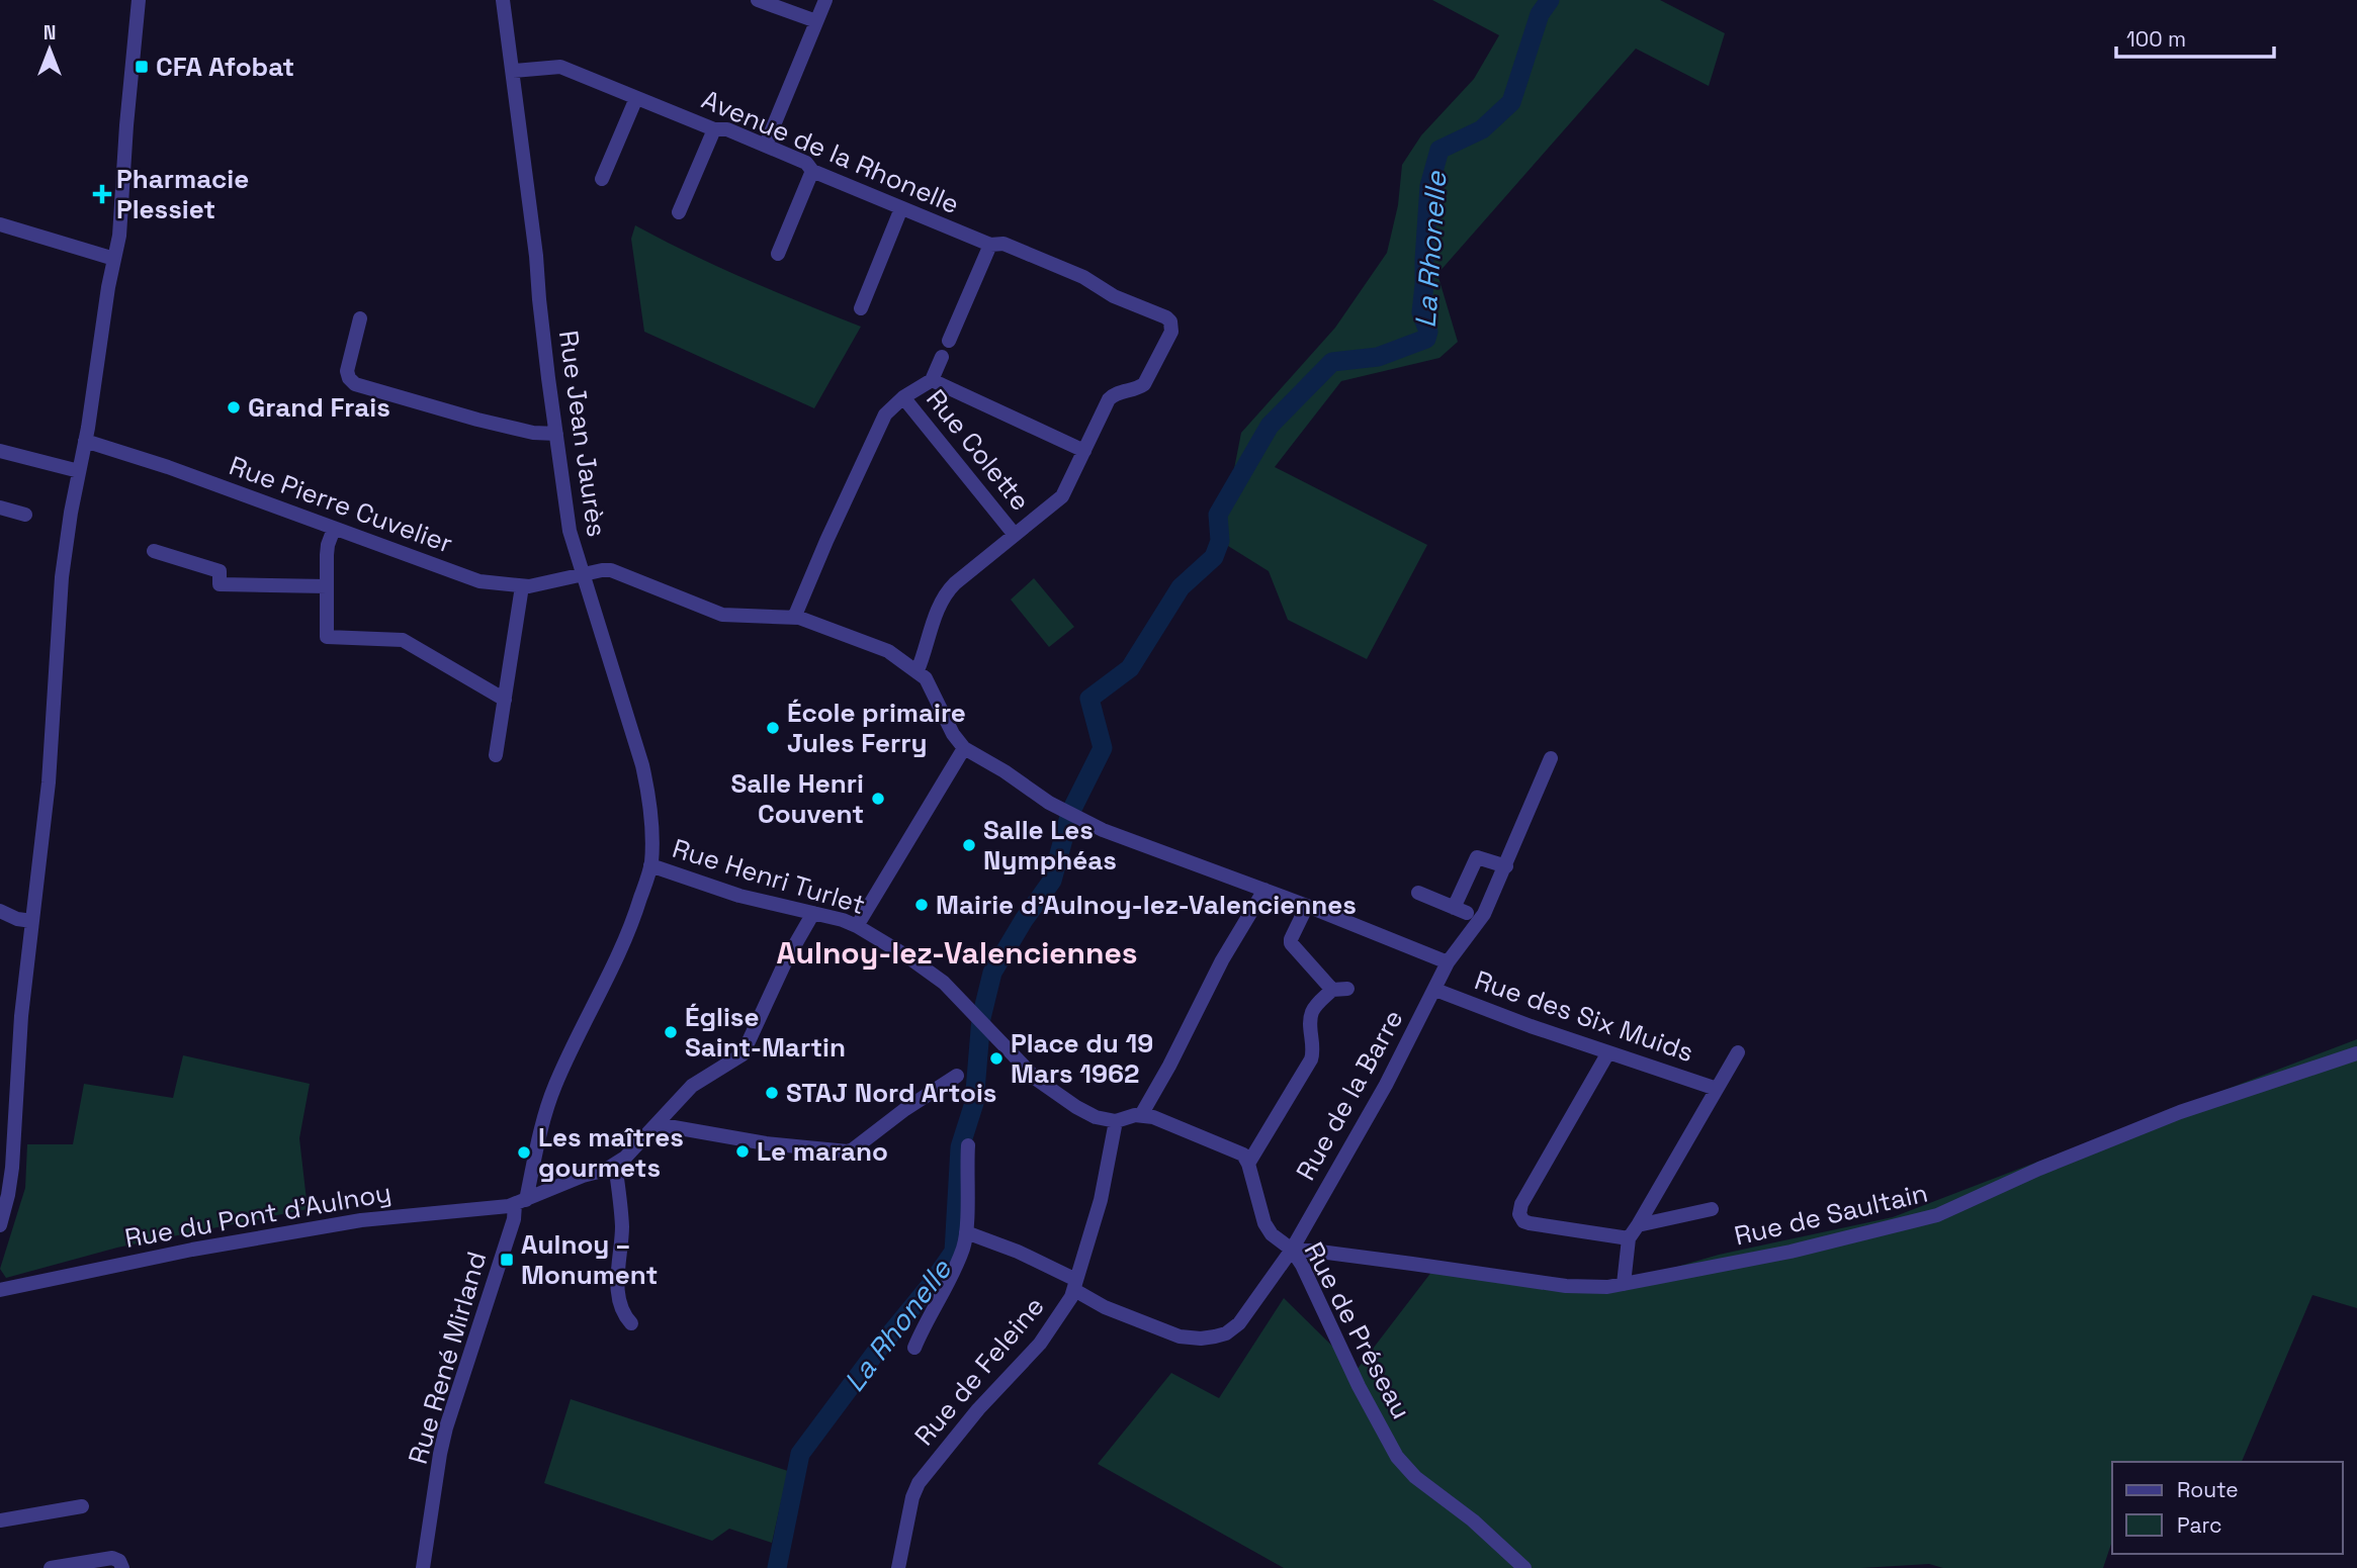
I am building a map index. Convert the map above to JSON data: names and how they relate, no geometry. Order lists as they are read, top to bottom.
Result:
{
  "streets": {
    "street": [
      "Avenue de la Rhonelle",
      "Rue Jean Jaurès",
      "Rue Colette",
      "Rue Pierre Cuvelier",
      "Rue Henri Turlet",
      "Rue des Six Muids",
      "Rue de la Barre",
      "Rue de Saultain",
      "Rue du Pont d'Aulnoy",
      "Rue de Préseau",
      "Rue René Mirland",
      "Rue de Feleine"
    ]
  },
  "crossings": [
    ["Avenue de la Rhonelle", "Rue Jean Jaurès"],
    ["Rue Jean Jaurès", "Rue Pierre Cuvelier"],
    ["Rue Jean Jaurès", "Rue Henri Turlet"],
    ["Rue Jean Jaurès", "Rue René Mirland"],
    ["Rue Henri Turlet", "Rue René Mirland"],
    ["Rue Henri Turlet", "Rue de Feleine"],
    ["Rue des Six Muids", "Rue de la Barre"],
    ["Rue de la Barre", "Rue de Saultain"],
    ["Rue de la Barre", "Rue de Préseau"],
    ["Rue de la Barre", "Rue de Feleine"],
    ["Rue de Saultain", "Rue de Préseau"],
    ["Rue du Pont d'Aulnoy", "Rue René Mirland"]
  ],
  "districts": ["Aulnoy-lez-Valenciennes"],
  "water": ["La Rhonelle"],
  "places": {
    "transit": ["CFA Afobat", "Aulnoy – Monument"],
    "health": ["Pharmacie Plessiet"],
    "other": [
      "Grand Frais",
      "École primaire Jules Ferry",
      "Salle Henri Couvent",
      "Salle Les Nymphéas",
      "Mairie d'Aulnoy-lez-Valenciennes",
      "Église Saint-Martin",
      "Place du 19 Mars 1962",
      "STAJ Nord Artois",
      "Le marano",
      "Les maîtres gourmets"
    ]
  },
  "legend": ["Route", "Parc"],
  "scale_bar": "100 m",
  "north": "top"
}
